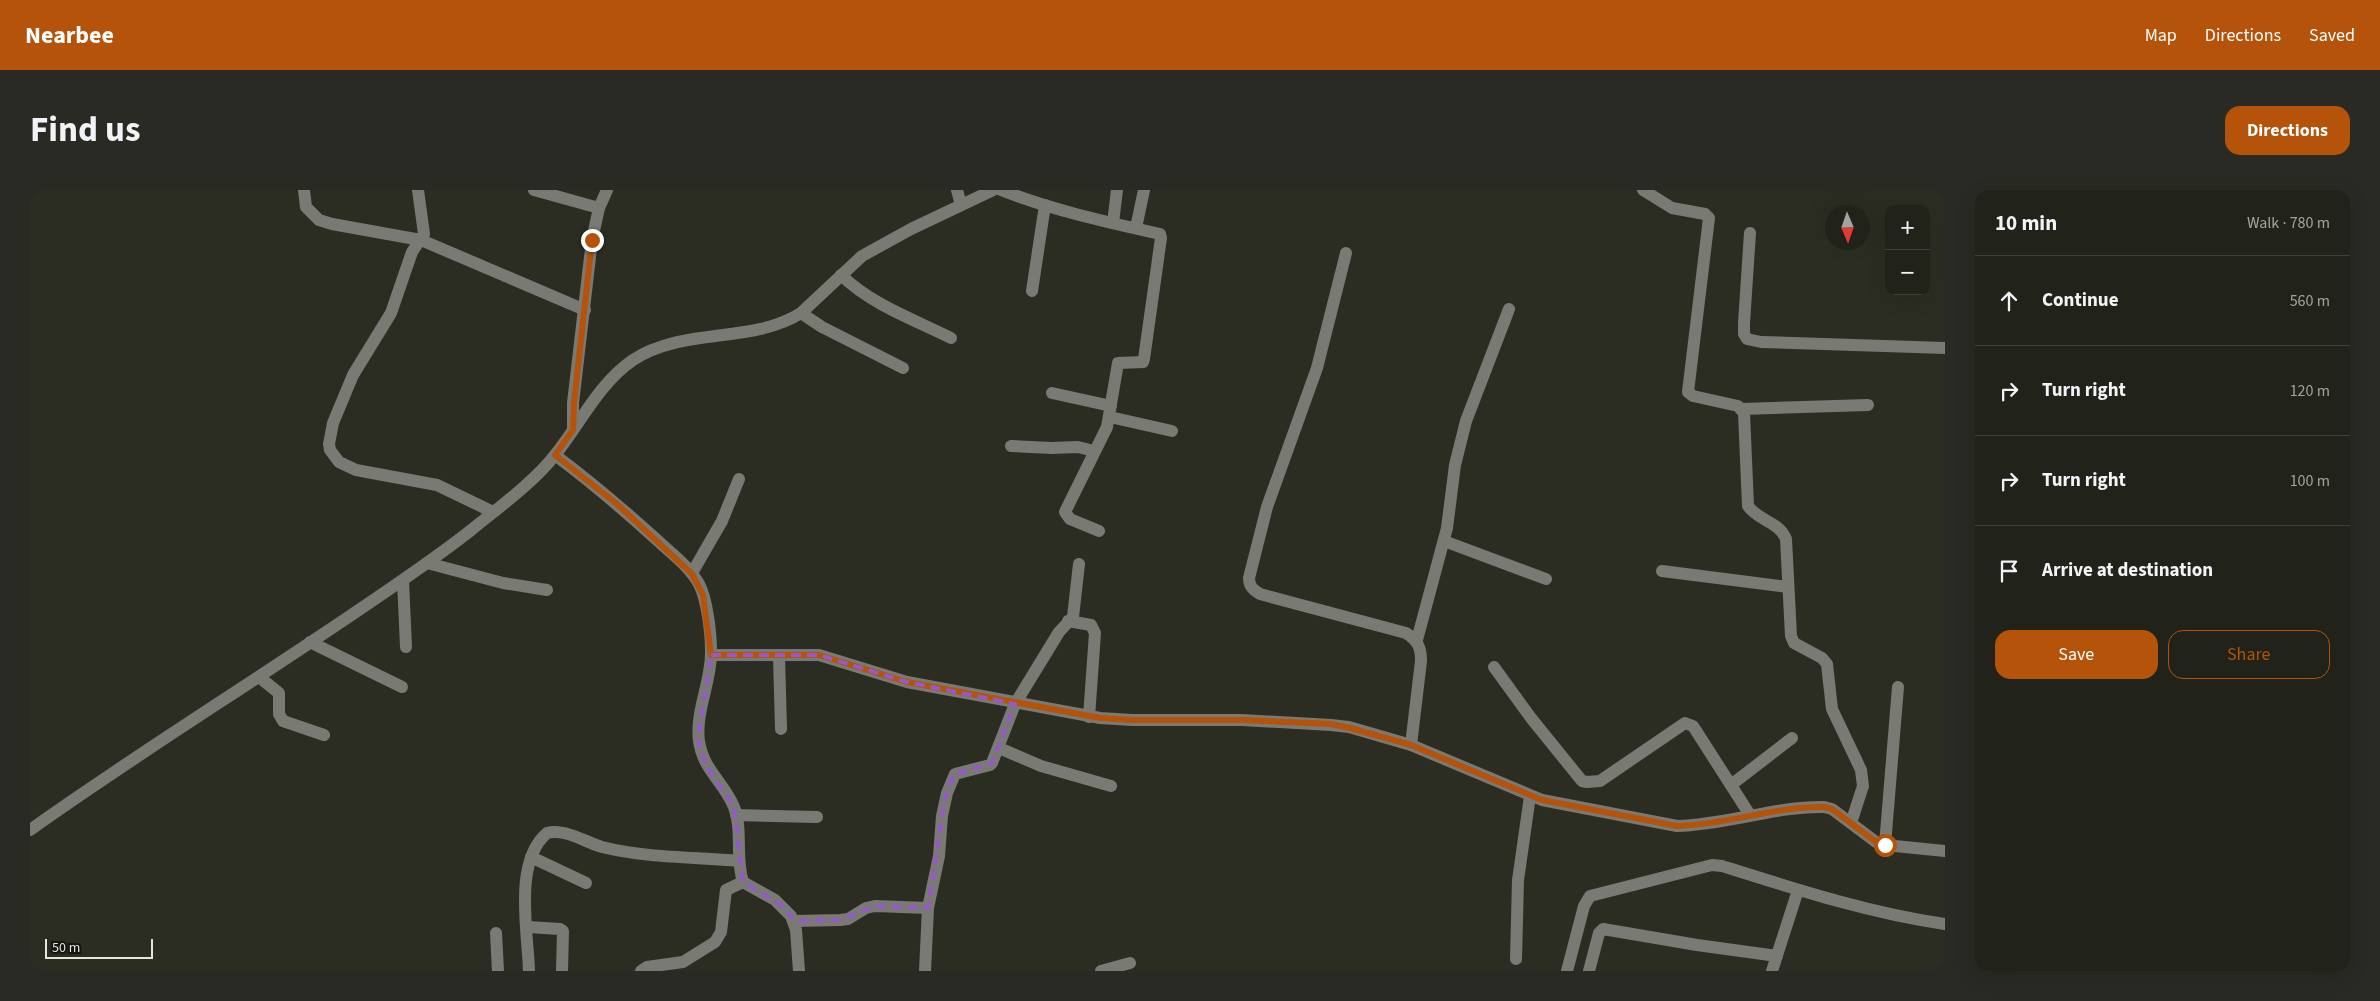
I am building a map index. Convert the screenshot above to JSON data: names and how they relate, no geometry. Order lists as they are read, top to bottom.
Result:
{
  "scale_bar": "50 m",
  "north": "bottom",
  "page": {
    "header": "Nearbee",
    "nav": ["Map", "Directions", "Saved"],
    "title": "Find us",
    "buttons": [
      "Directions",
      ["Save", "Share"]
    ],
    "heading": ["10 min", "Walk · 780 m"],
    "map_buttons": ["+", "−"],
    "list": [
      ["Continue", "560 m"],
      ["Turn right", "120 m"],
      ["Turn right", "100 m"],
      "Arrive at destination"
    ],
    "scale": "50 m"
  }
}
